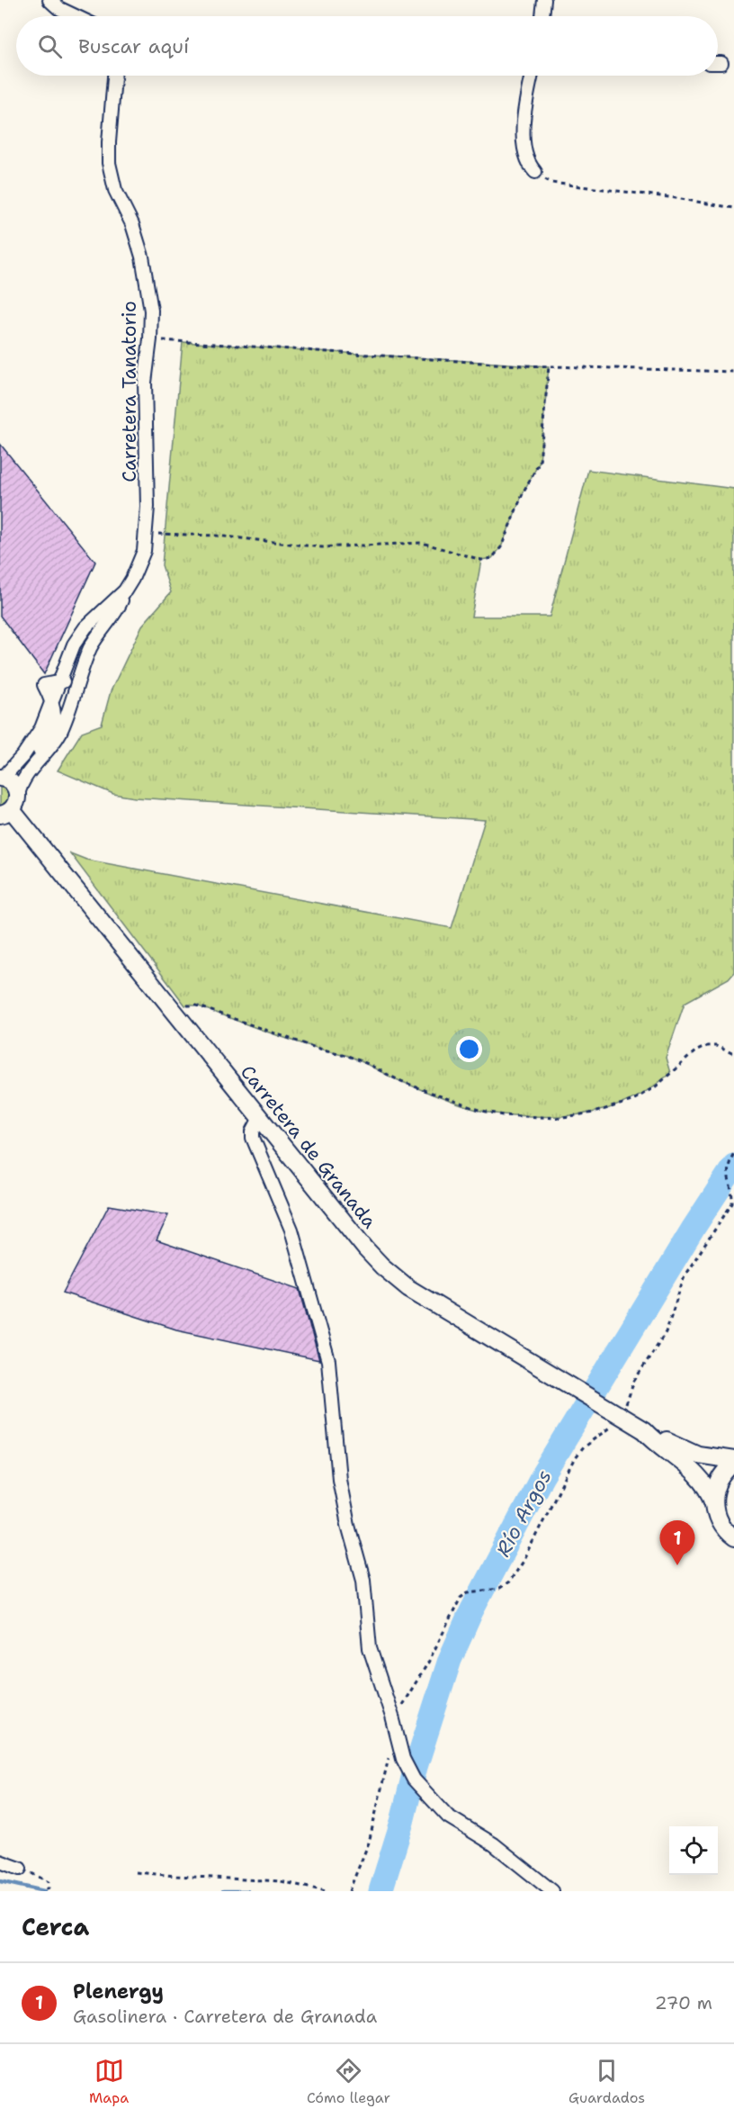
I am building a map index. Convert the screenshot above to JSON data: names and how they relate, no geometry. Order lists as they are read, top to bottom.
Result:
{
  "streets": {
    "main road": ["Carretera de Granada"],
    "street": ["Carretera Tanatorio"]
  },
  "water": ["Río Argos"],
  "page": {
    "search": "Buscar aquí",
    "pins": "1",
    "heading": "Cerca",
    "list": [
      {
        "mark": "1",
        "name": "Plenergy",
        "note": "Gasolinera · Carretera de Granada",
        "value": "270 m"
      }
    ],
    "nav": ["Mapa", "Cómo llegar", "Guardados"]
  }
}
